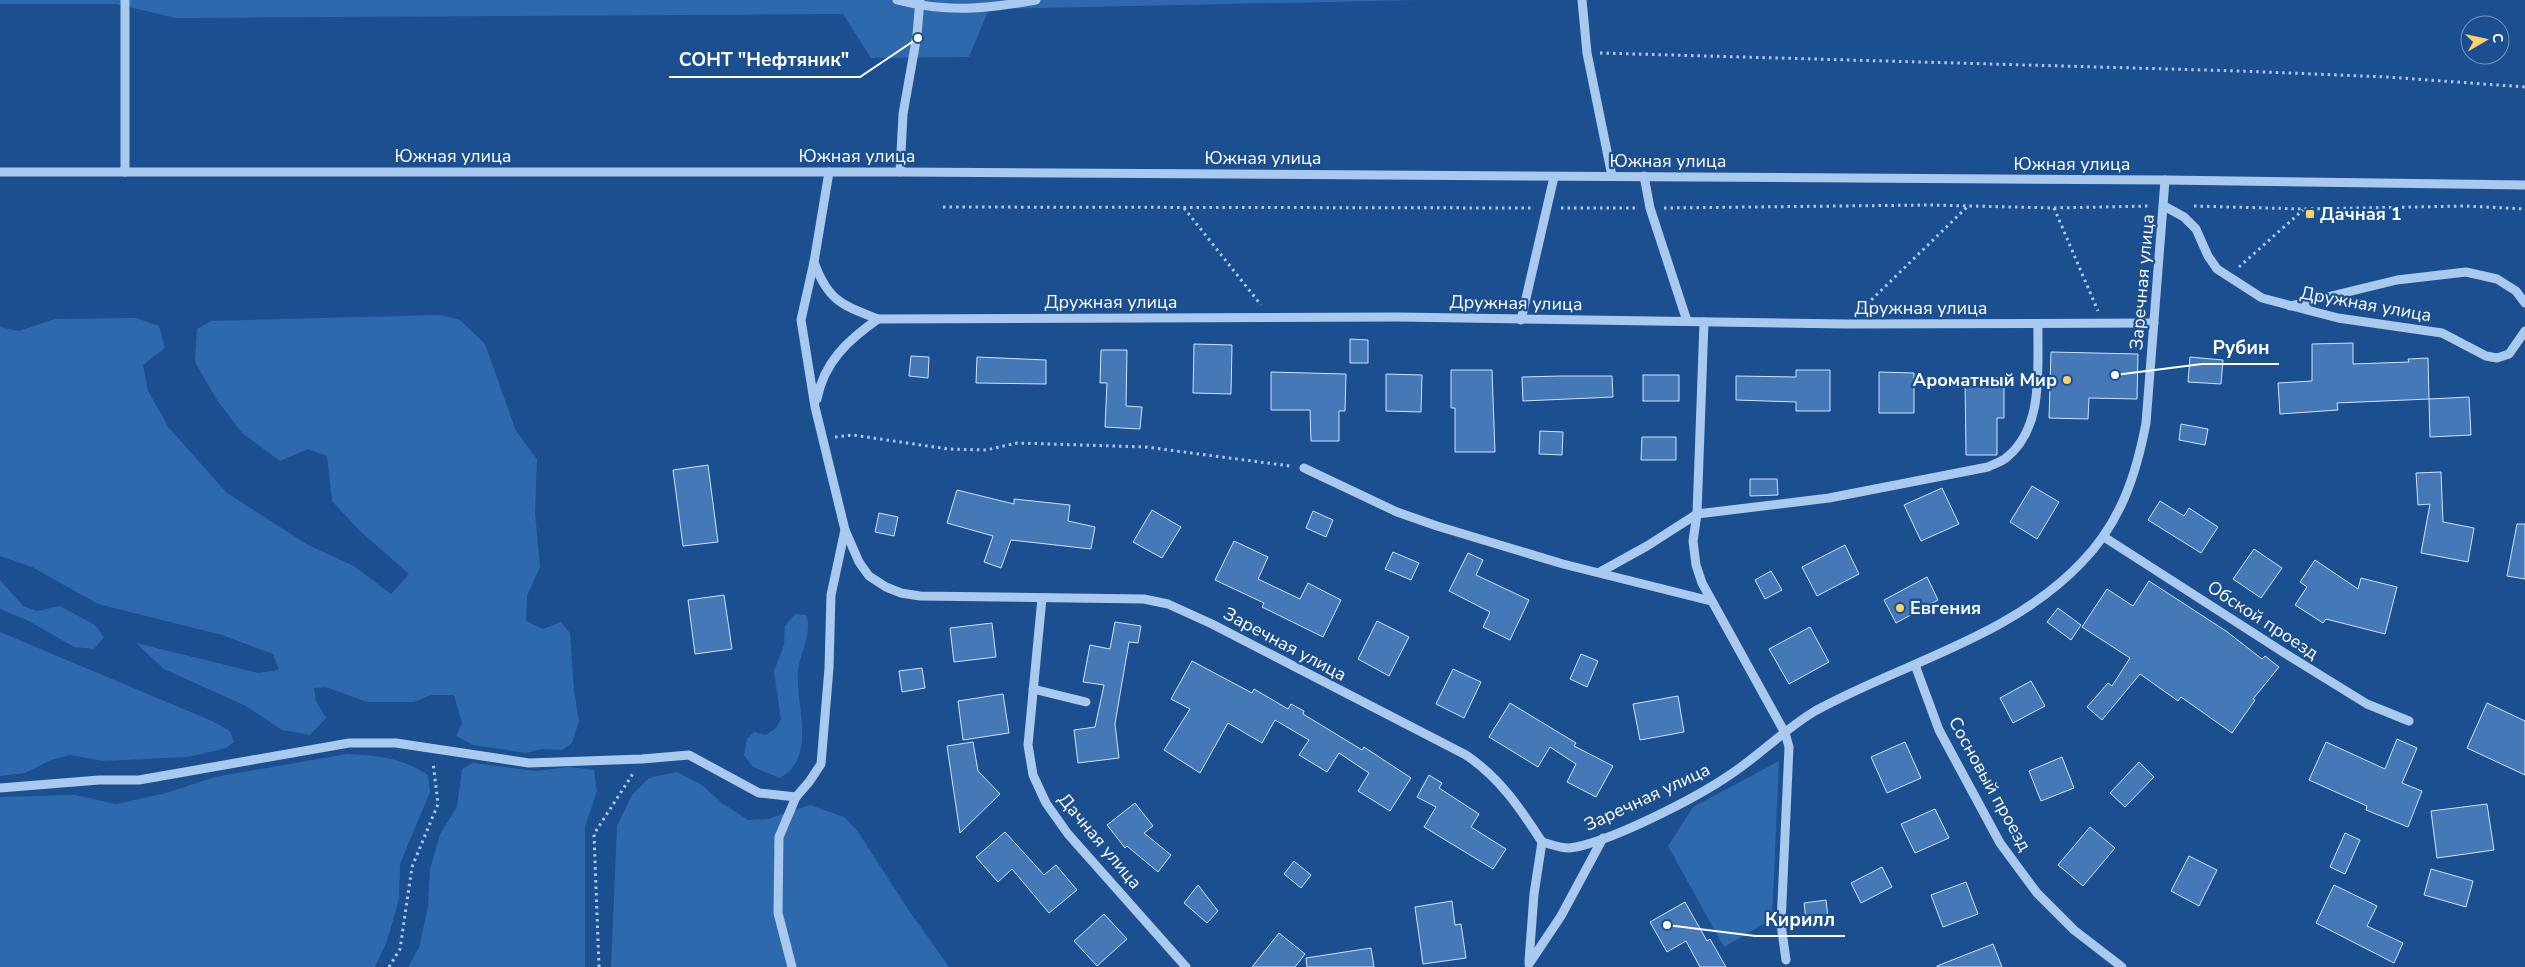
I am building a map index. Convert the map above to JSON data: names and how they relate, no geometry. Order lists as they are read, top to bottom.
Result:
{
  "streets": {
    "street": [
      "Южная улица",
      "Заречная улица",
      "Дружная улица",
      "Обской проезд",
      "Сосновый проезд",
      "Дачная улица"
    ]
  },
  "crossings": [
    ["Южная улица", "Заречная улица"],
    ["Заречная улица", "Дружная улица"],
    ["Заречная улица", "Обской проезд"],
    ["Заречная улица", "Сосновый проезд"],
    ["Заречная улица", "Дачная улица"]
  ],
  "places": {
    "other": [
      "СОНТ \"Нефтяник\"",
      "Рубин",
      "Ароматный Мир",
      "Евгения",
      "Кирилл"
    ],
    "transit": ["Дачная 1"]
  },
  "north": "right"
}
